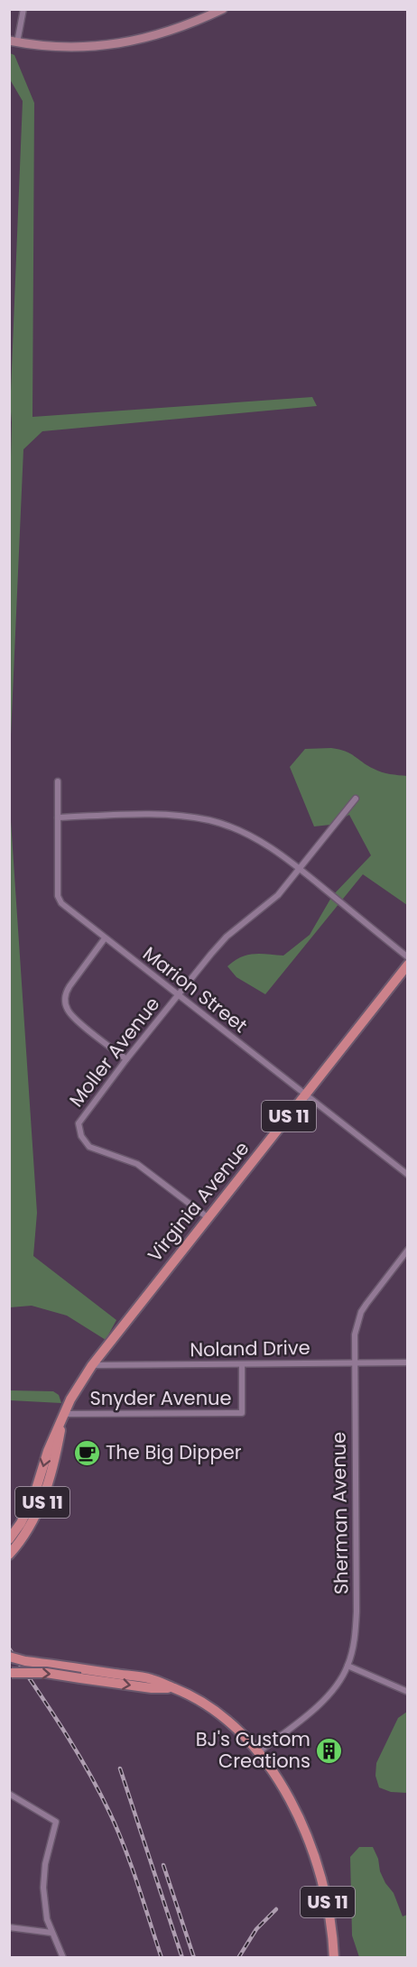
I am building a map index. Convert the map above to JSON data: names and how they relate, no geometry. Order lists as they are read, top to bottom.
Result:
{
  "streets": {
    "main road": ["US 11", "Virginia Avenue"],
    "street": [
      "Marion Street",
      "Moller Avenue",
      "Noland Drive",
      "Snyder Avenue",
      "Sherman Avenue"
    ]
  },
  "crossings": [
    ["Marion Street", "Moller Avenue"],
    ["Marion Street", "Virginia Avenue"],
    ["Moller Avenue", "Virginia Avenue"],
    ["US 11", "Sherman Avenue"],
    ["Virginia Avenue", "Noland Drive"],
    ["Virginia Avenue", "Snyder Avenue"],
    ["Noland Drive", "Snyder Avenue"],
    ["Noland Drive", "Sherman Avenue"]
  ],
  "places": {
    "cafe": ["The Big Dipper"],
    "building": ["BJ's Custom Creations"]
  }
}
